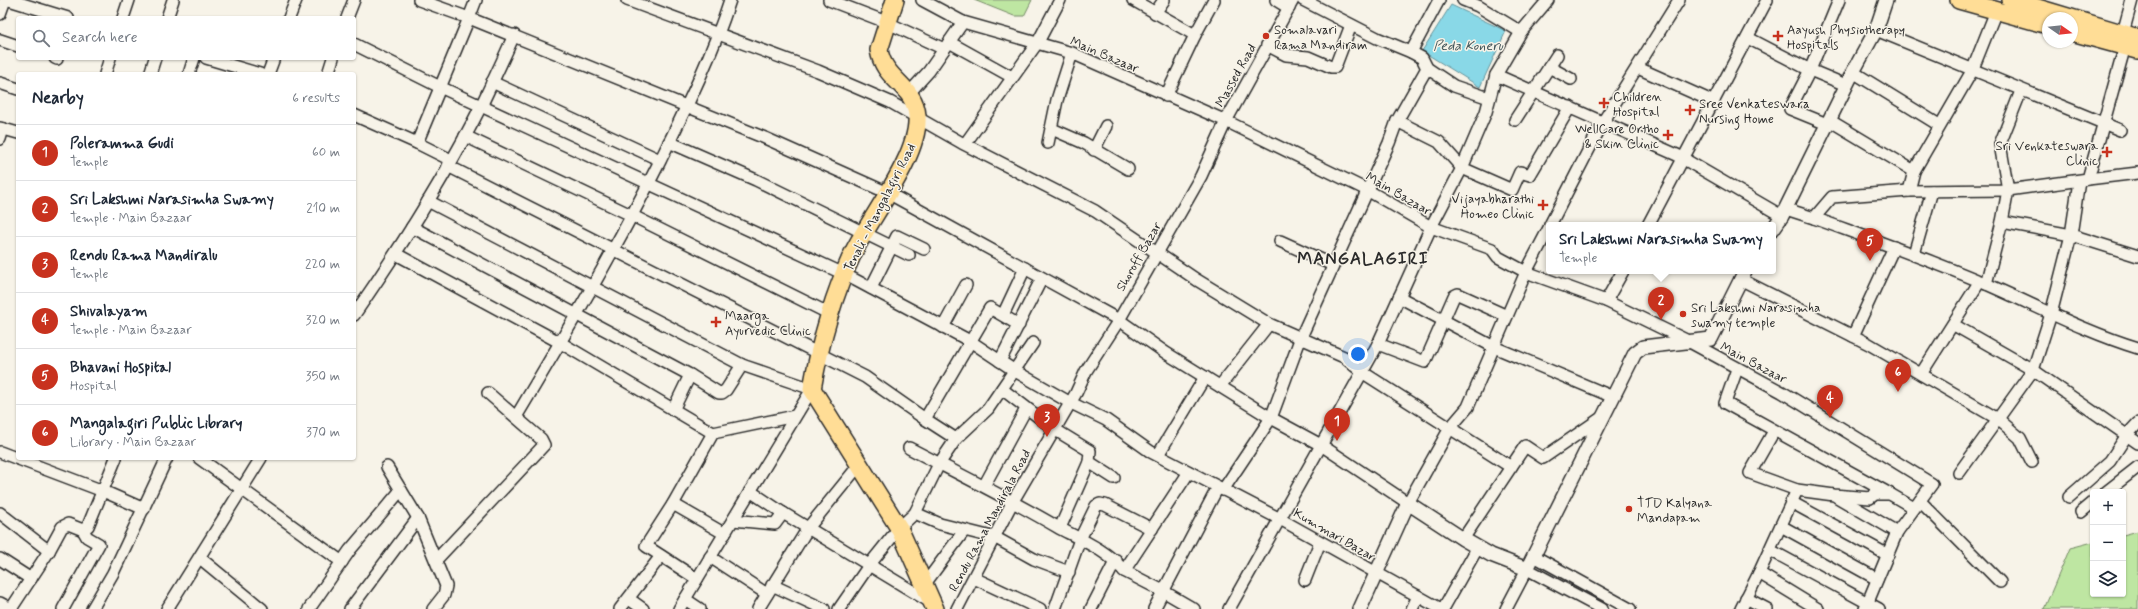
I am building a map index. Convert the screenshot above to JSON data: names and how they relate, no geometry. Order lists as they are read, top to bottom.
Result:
{
  "streets": {
    "main road": ["Tenali - Mangalagiri Road"],
    "street": [
      "Main Bazaar",
      "Massed Road",
      "Shoroff Bazar",
      "Rendu Rama Mandirala Road",
      "Kummari Bazar"
    ]
  },
  "crossings": [
    ["Main Bazaar", "Massed Road"],
    ["Main Bazaar", "Shoroff Bazar"],
    ["Massed Road", "Shoroff Bazar"],
    ["Tenali - Mangalagiri Road", "Kummari Bazar"],
    ["Shoroff Bazar", "Rendu Rama Mandirala Road"],
    ["Shoroff Bazar", "Kummari Bazar"],
    ["Rendu Rama Mandirala Road", "Kummari Bazar"]
  ],
  "districts": ["MANGALAGIRI"],
  "water": ["Peda Koneru"],
  "places": {
    "other": ["Somalavari Rama Mandiram", "Sri Lakshmi Narasimha swamy temple", "TTD Kalyana Mandapam"],
    "health": [
      "Aayush Physiotherapy Hospitals",
      "Children Hospital",
      "Sree Venkateswara Nursing Home",
      "WellCare Ortho & Skin Clinic",
      "Sri Venkateswara Clinic",
      "Vijayabharathi Homeo Clinic",
      "Maarga Ayurvedic Clinic"
    ]
  },
  "north": "right",
  "page": {
    "search": "Search here",
    "heading": ["Nearby", "6 results"],
    "list": [
      {
        "mark": "1",
        "name": "Poleramma Gudi",
        "note": "Temple",
        "value": "60 m"
      },
      {
        "mark": "2",
        "name": "Sri Lakshmi Narasimha Swamy",
        "note": "Temple · Main Bazaar",
        "value": "210 m"
      },
      {
        "mark": "3",
        "name": "Rendu Rama Mandiralu",
        "note": "Temple",
        "value": "220 m"
      },
      {
        "mark": "4",
        "name": "Shivalayam",
        "note": "Temple · Main Bazaar",
        "value": "320 m"
      },
      {
        "mark": "5",
        "name": "Bhavani Hospital",
        "note": "Hospital",
        "value": "350 m"
      },
      {
        "mark": "6",
        "name": "Mangalagiri Public Library",
        "note": "Library · Main Bazaar",
        "value": "370 m"
      }
    ],
    "popup": ["Sri Lakshmi Narasimha Swamy", "Temple"],
    "pins": [
      "5",
      "2",
      "6",
      "4",
      "3",
      "1"
    ],
    "map_buttons": ["+", "−"]
  }
}
